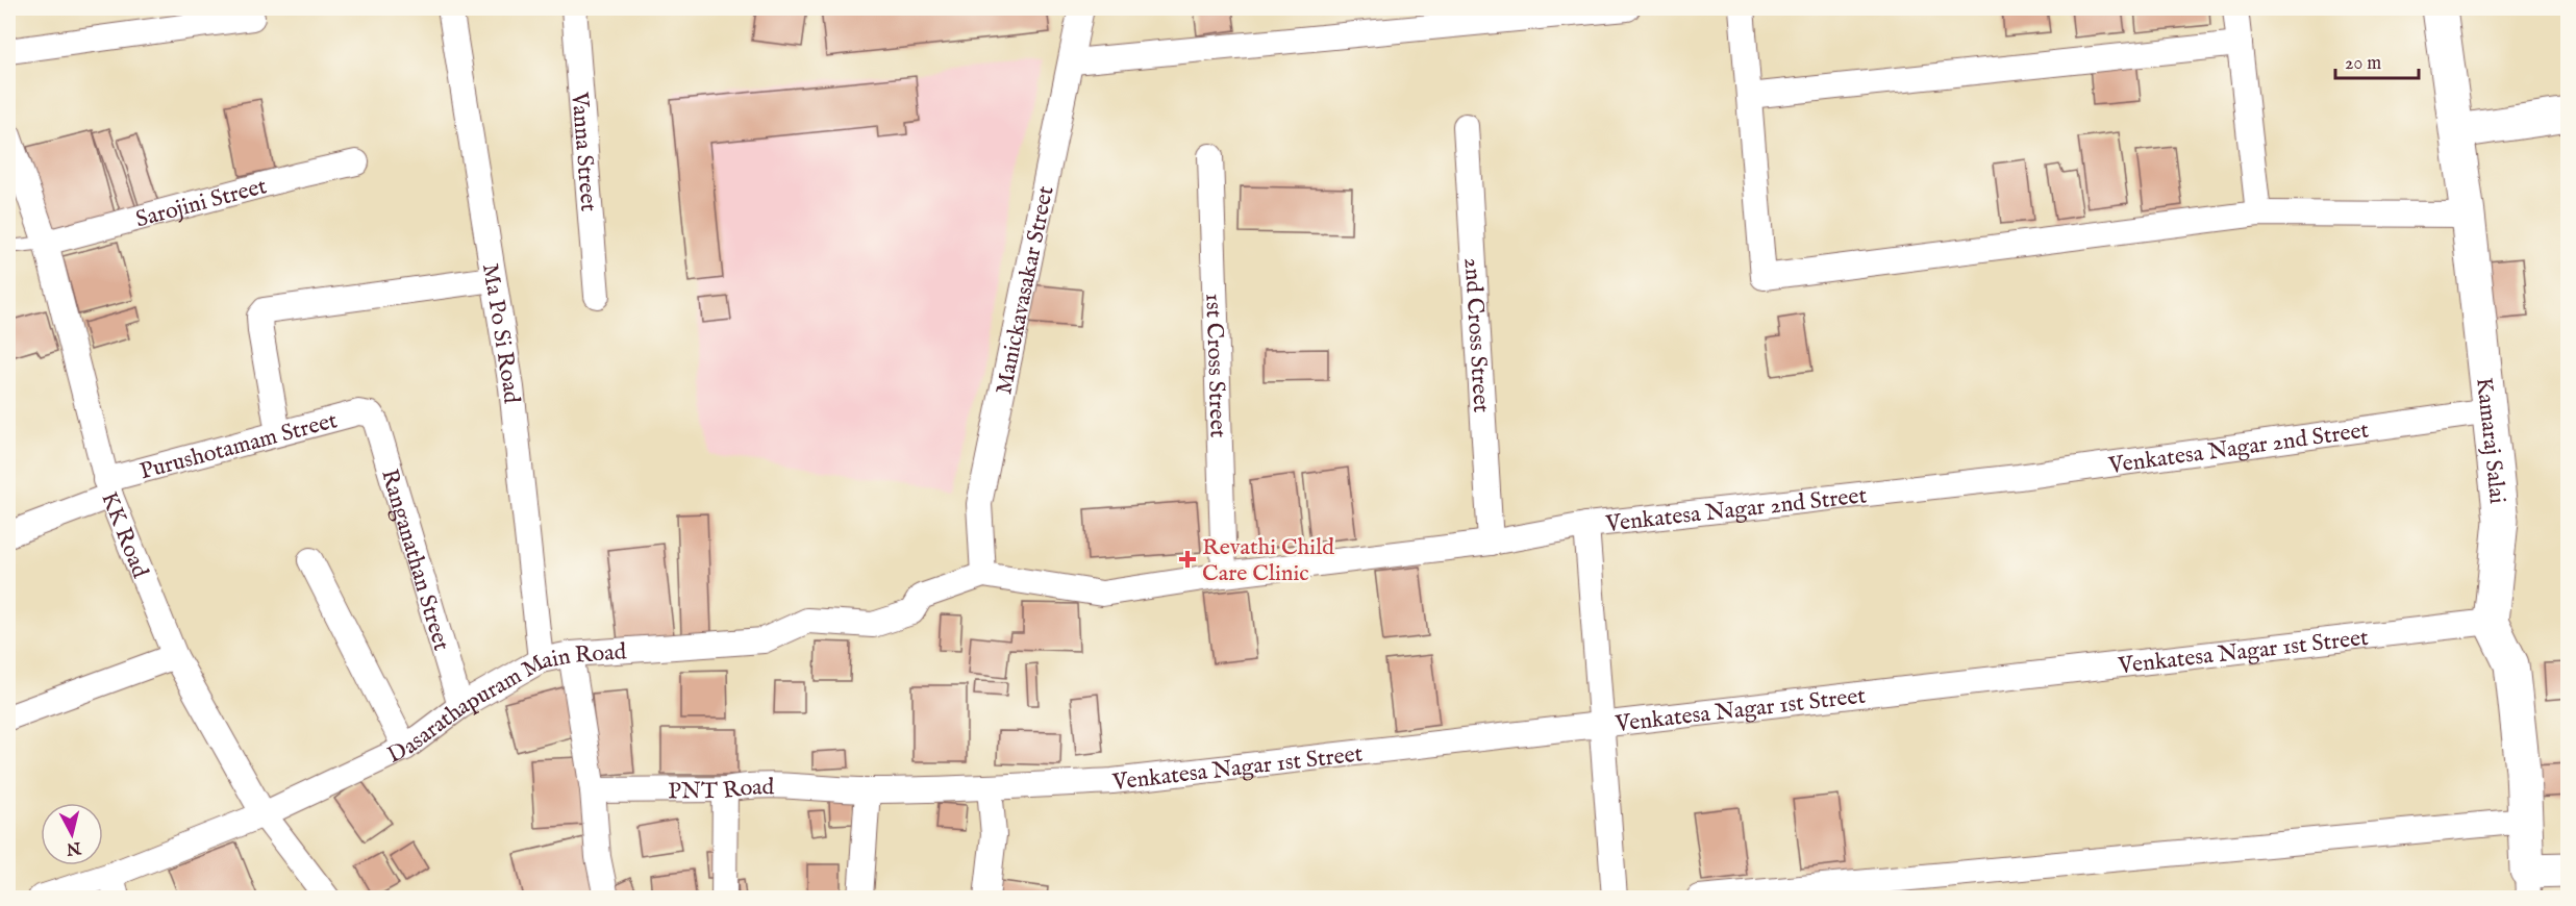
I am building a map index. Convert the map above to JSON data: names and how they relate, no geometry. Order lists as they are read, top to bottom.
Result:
{
  "streets": {
    "street": [
      "Vanna Street",
      "Sarojini Street",
      "Manickavasakar Street",
      "Ma Po Si Road",
      "2nd Cross Street",
      "1st Cross Street",
      "Kamaraj Salai",
      "Purushotamam Street",
      "Venkatesa Nagar 2nd Street",
      "KK Road",
      "Ranganathan Street",
      "Venkatesa Nagar 1st Street",
      "Dasarathapuram Main Road",
      "PNT Road"
    ]
  },
  "crossings": [
    ["Sarojini Street", "KK Road"],
    ["Manickavasakar Street", "Venkatesa Nagar 2nd Street"],
    ["Manickavasakar Street", "Dasarathapuram Main Road"],
    ["Ma Po Si Road", "Dasarathapuram Main Road"],
    ["2nd Cross Street", "Venkatesa Nagar 2nd Street"],
    ["1st Cross Street", "Venkatesa Nagar 2nd Street"],
    ["Kamaraj Salai", "Venkatesa Nagar 2nd Street"],
    ["Kamaraj Salai", "Venkatesa Nagar 1st Street"],
    ["Purushotamam Street", "KK Road"],
    ["Purushotamam Street", "Ranganathan Street"],
    ["Venkatesa Nagar 2nd Street", "Dasarathapuram Main Road"],
    ["KK Road", "Dasarathapuram Main Road"],
    ["Ranganathan Street", "Dasarathapuram Main Road"],
    ["Venkatesa Nagar 1st Street", "PNT Road"]
  ],
  "places": {
    "health": ["Revathi Child Care Clinic"]
  },
  "scale_bar": "20 m",
  "north": "bottom"
}
